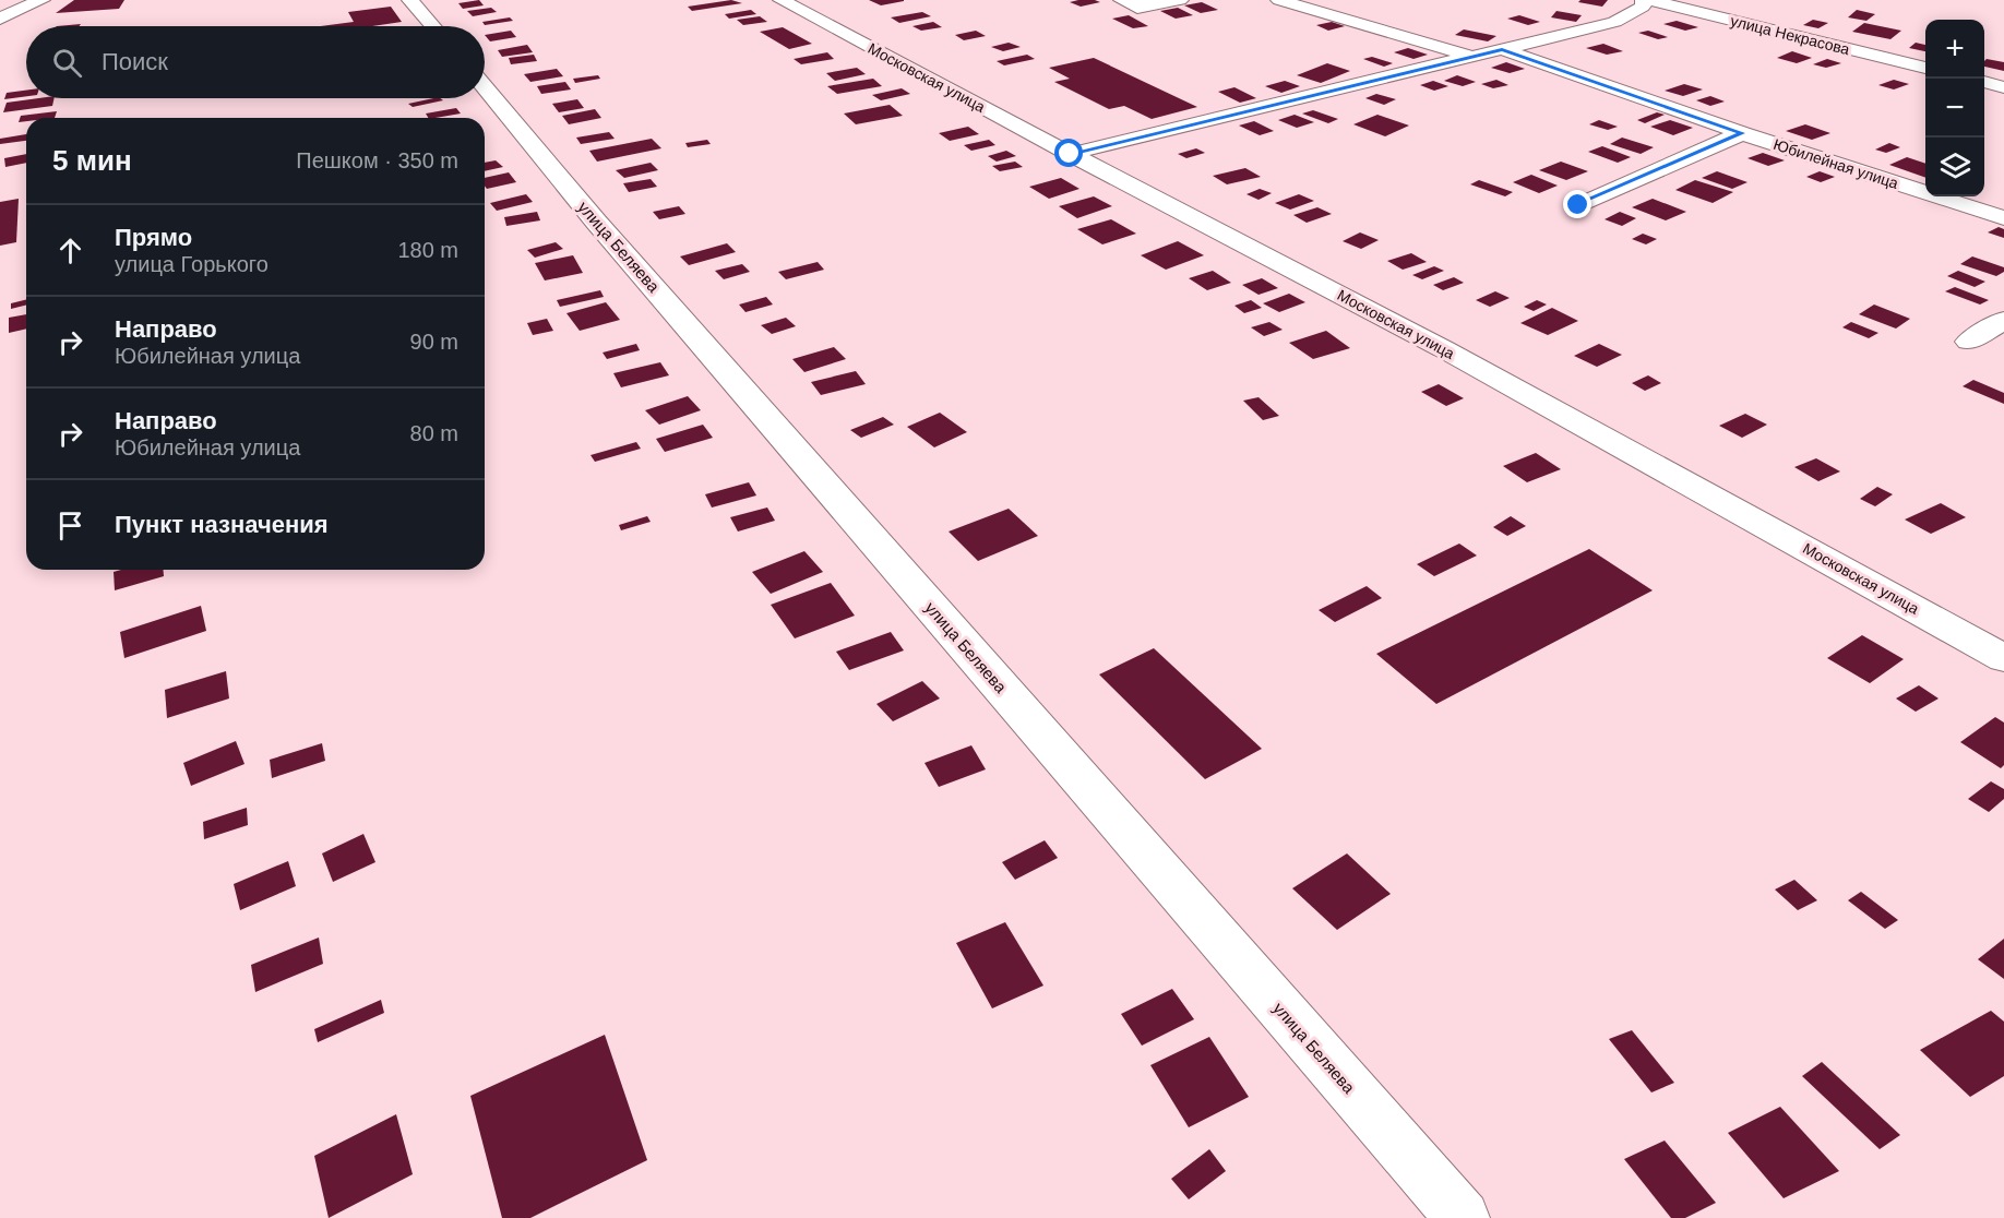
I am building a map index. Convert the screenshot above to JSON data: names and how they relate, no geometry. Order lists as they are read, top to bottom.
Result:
{
  "streets": {
    "street": [
      "улица Некрасова",
      "Московская улица",
      "Юбилейная улица",
      "улица Беляева"
    ]
  },
  "page": {
    "map_buttons": ["+", "−"],
    "search": "Поиск",
    "heading": ["5 мин", "Пешком · 350 m"],
    "list": [
      ["Прямо", "улица Горького", "180 m"],
      ["Направо", "Юбилейная улица", "90 m"],
      ["Направо", "Юбилейная улица", "80 m"],
      "Пункт назначения"
    ]
  }
}
